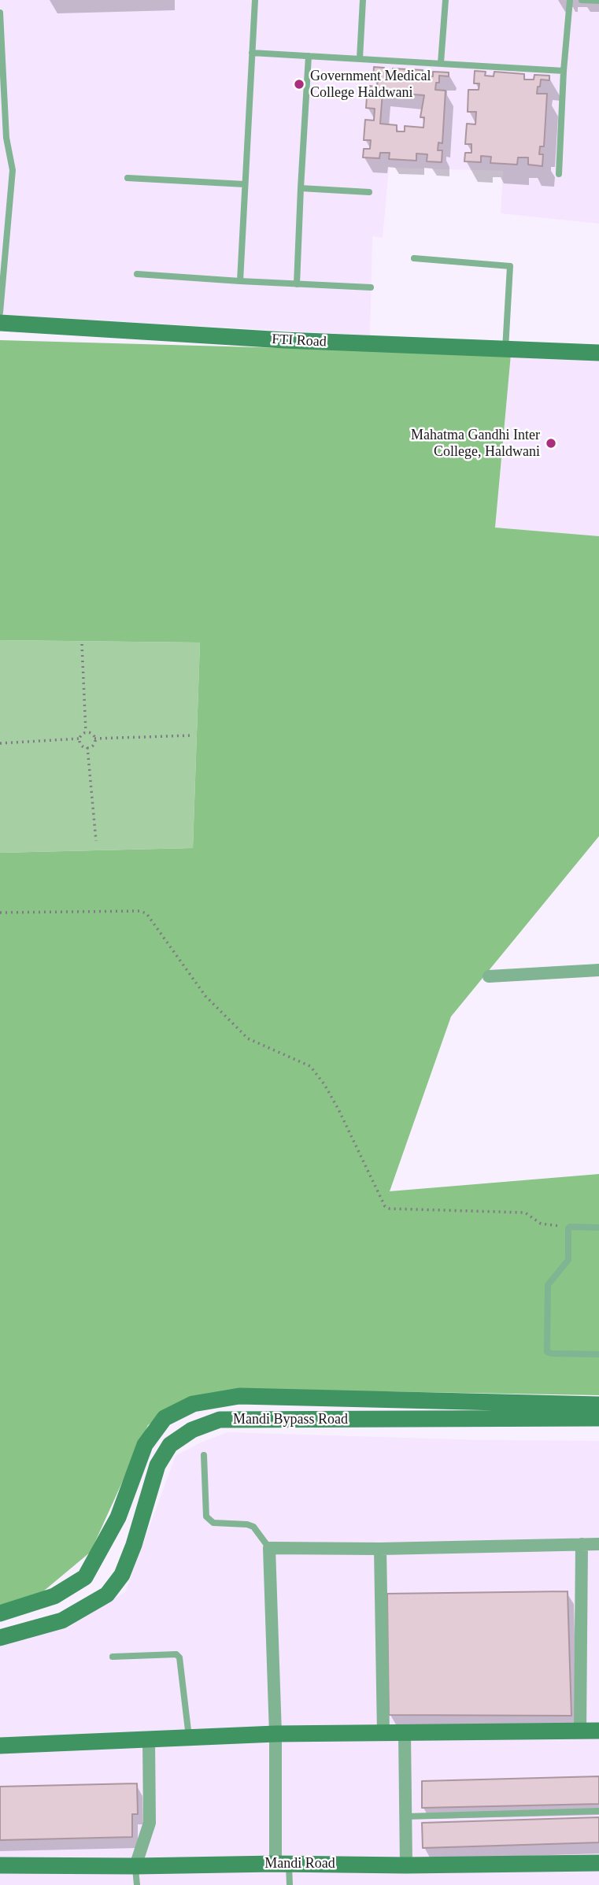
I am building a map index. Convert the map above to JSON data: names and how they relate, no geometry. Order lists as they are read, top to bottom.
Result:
{
  "streets": {
    "main road": ["FTI Road", "Mandi Bypass Road", "Mandi Road"]
  },
  "places": ["Government Medical College Haldwani", "Mahatma Gandhi Inter College, Haldwani"]
}
